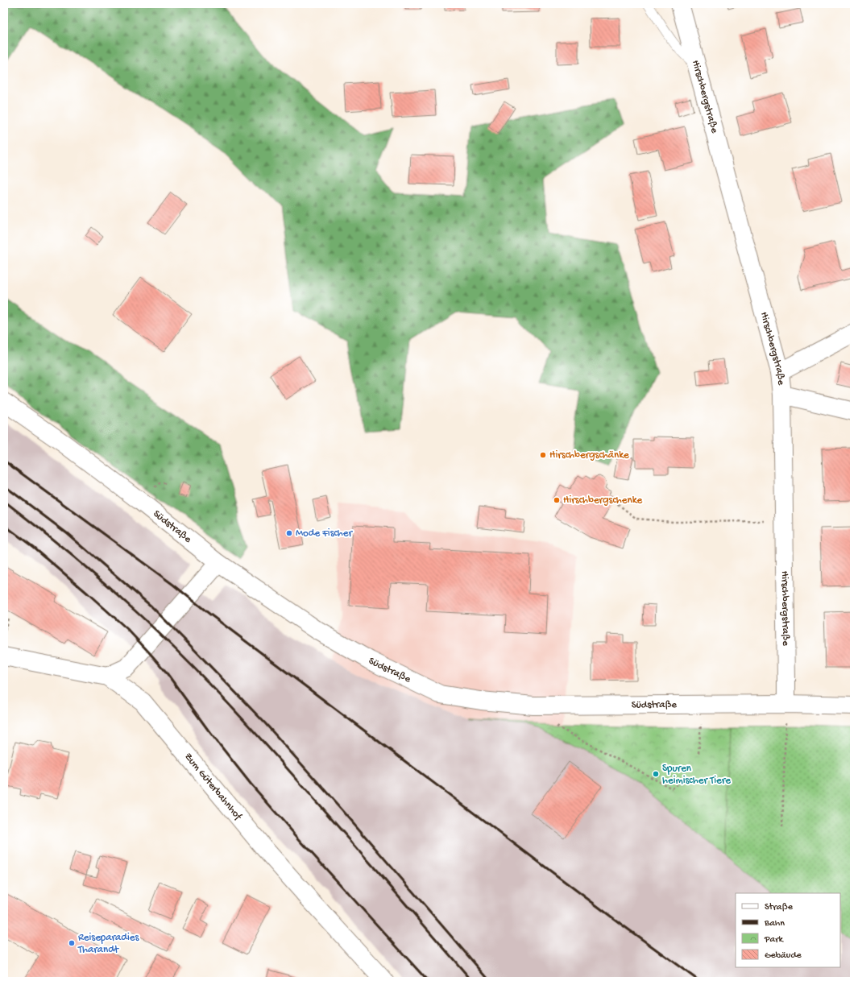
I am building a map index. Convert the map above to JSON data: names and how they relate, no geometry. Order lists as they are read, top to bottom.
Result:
{
  "streets": {
    "street": ["Hirschbergstraße", "Südstraße", "Zum Güterbahnhof"]
  },
  "crossings": [
    ["Hirschbergstraße", "Südstraße"]
  ],
  "places": [
    "Hirschbergschänke",
    "Hirschbergschenke",
    "Mode Fischer",
    "Spuren heimischer Tiere",
    "Reiseparadies Tharandt"
  ],
  "legend": [
    "Straße",
    "Bahn",
    "Park",
    "Gebäude"
  ]
}
